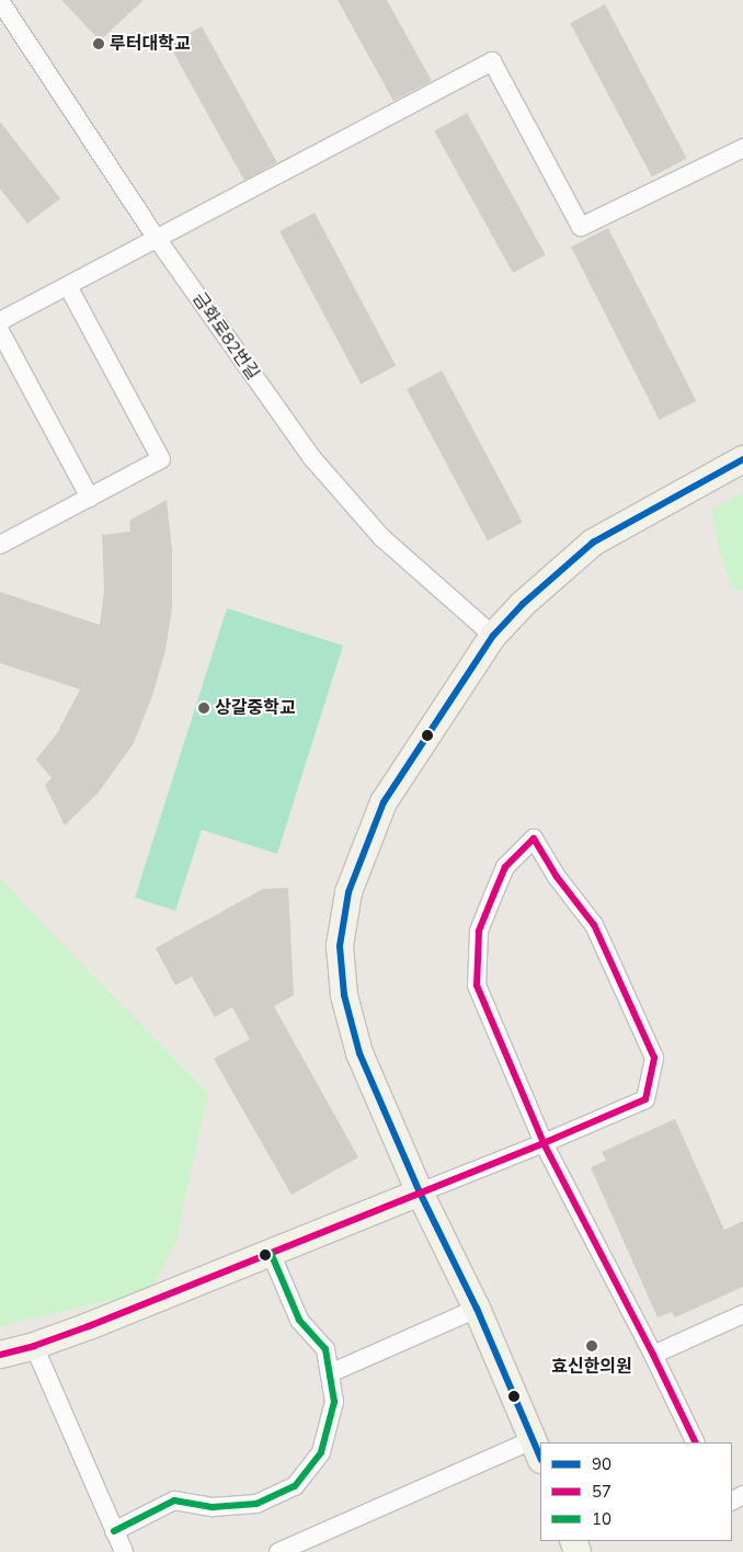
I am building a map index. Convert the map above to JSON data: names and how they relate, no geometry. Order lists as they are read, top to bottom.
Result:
{
  "streets": {
    "street": ["금화로82번길"]
  },
  "places": ["루터대학교", "상갈중학교", "효신한의원"],
  "lines": ["transit line 90", "transit line 57", "transit line 10"],
  "legend": ["90", "57", "10"]
}
